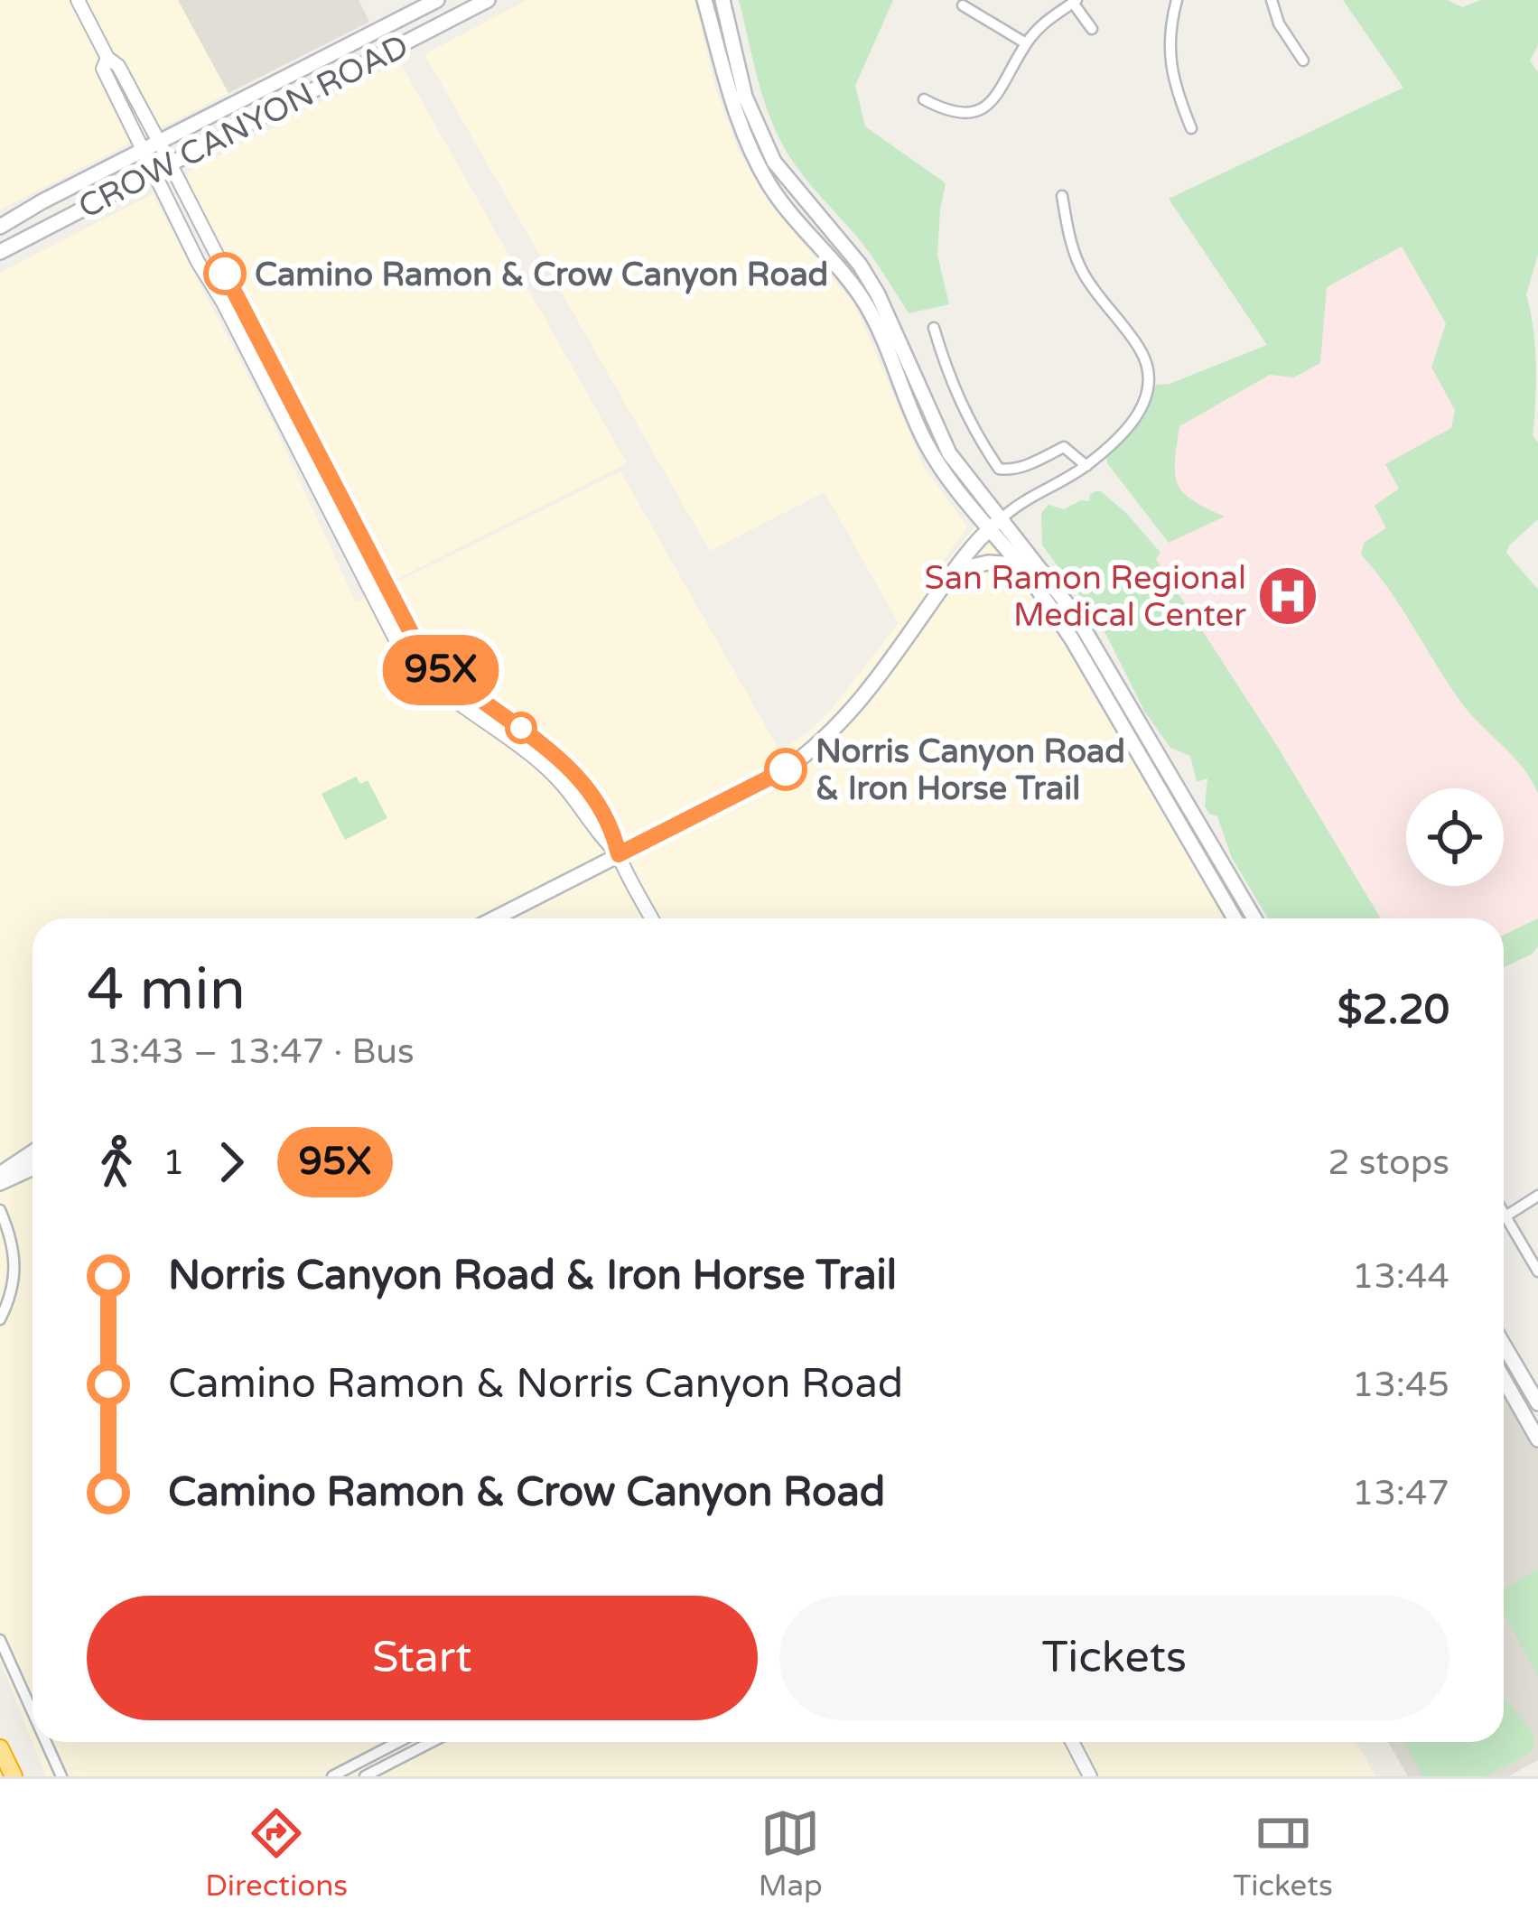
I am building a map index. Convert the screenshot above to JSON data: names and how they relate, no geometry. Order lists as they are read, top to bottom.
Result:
{
  "streets": {
    "main road": ["CROW CANYON ROAD"]
  },
  "places": {
    "other": ["Camino Ramon & Crow Canyon Road", "Norris Canyon Road & Iron Horse Trail"],
    "hospital": ["San Ramon Regional Medical Center"]
  },
  "lines": ["bus line 95X"],
  "page": {
    "on_map": "95X",
    "heading": ["4 min", "13:43 – 13:47 · Bus", "$2.20"],
    "legs": ["1", "95X", "2 stops"],
    "list": [
      {
        "name": "Norris Canyon Road & Iron Horse Trail",
        "value": "13:44"
      },
      {
        "name": "Camino Ramon & Norris Canyon Road",
        "value": "13:45"
      },
      {
        "name": "Camino Ramon & Crow Canyon Road",
        "value": "13:47"
      }
    ],
    "buttons": ["Start", "Tickets"],
    "tabs": ["Directions", "Map", "Tickets"]
  }
}
